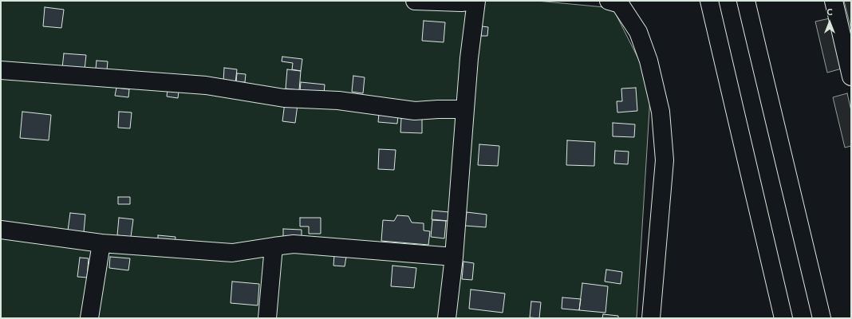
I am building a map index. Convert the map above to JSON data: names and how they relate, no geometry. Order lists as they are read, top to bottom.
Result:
{
  "north": "top"
}
